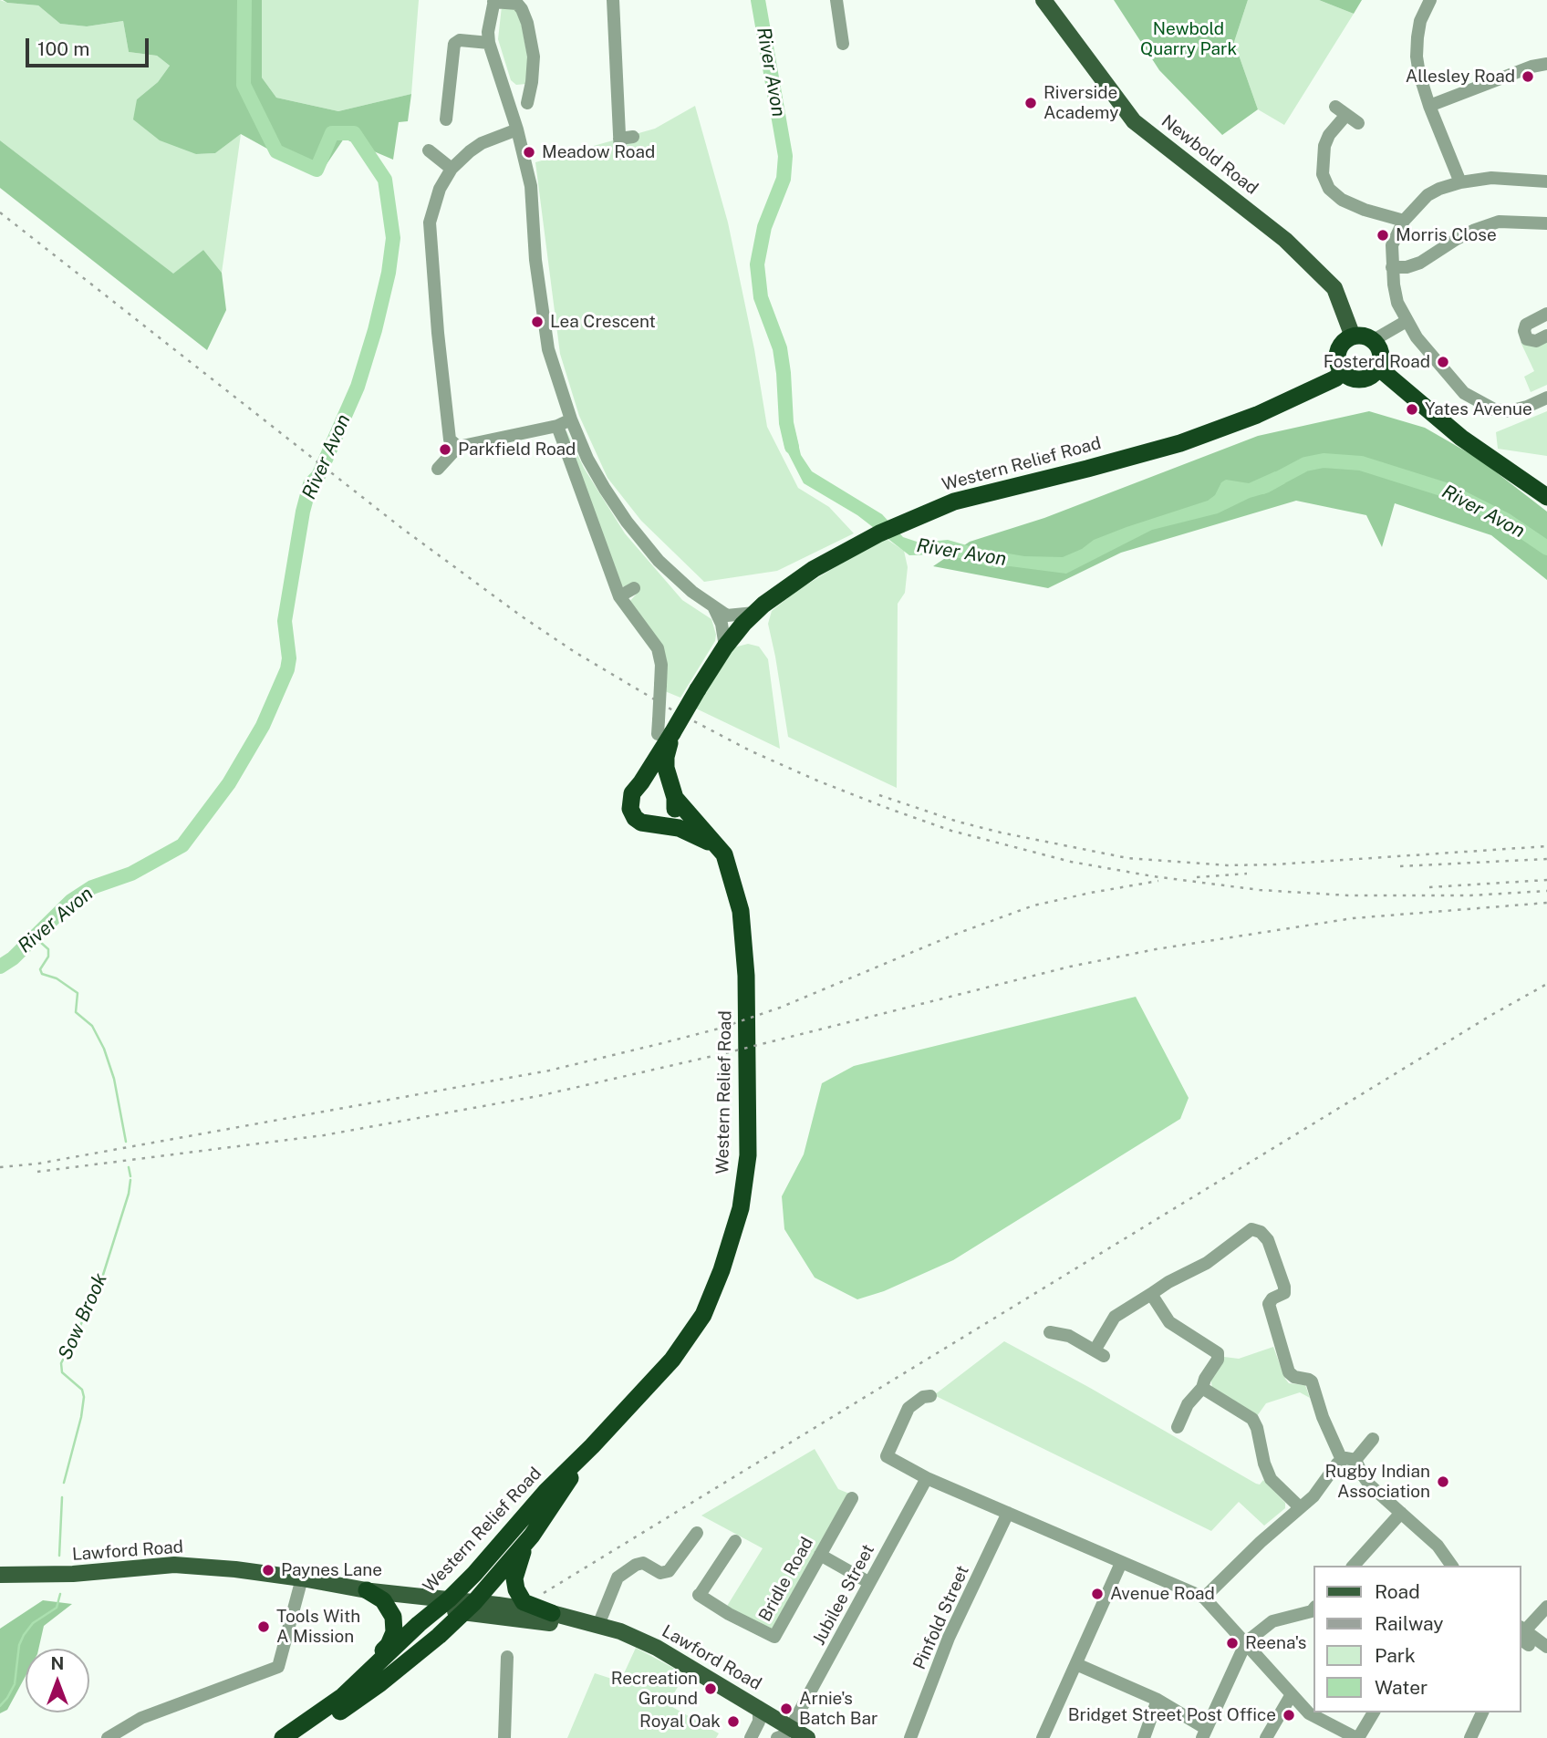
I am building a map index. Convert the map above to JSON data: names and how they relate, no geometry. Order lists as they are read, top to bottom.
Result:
{
  "streets": {
    "highway": ["Western Relief Road"],
    "main road": ["Newbold Road", "Lawford Road"],
    "street": ["Bridle Road", "Jubilee Street", "Pinfold Street"]
  },
  "crossings": [
    ["Newbold Road", "Western Relief Road"],
    ["Western Relief Road", "Lawford Road"],
    ["Lawford Road", "Jubilee Street"]
  ],
  "water": ["River Avon", "Sow Brook"],
  "parks": ["Newbold Quarry Park"],
  "places": [
    "Allesley Road",
    "Riverside Academy",
    "Meadow Road",
    "Morris Close",
    "Lea Crescent",
    "Fosterd Road",
    "Yates Avenue",
    "Parkfield Road",
    "Rugby Indian Association",
    "Paynes Lane",
    "Avenue Road",
    "Tools With A Mission",
    "Reena's",
    "Recreation Ground",
    "Arnie's Batch Bar",
    "Bridget Street Post Office",
    "Royal Oak"
  ],
  "legend": [
    "Road",
    "Railway",
    "Park",
    "Water"
  ],
  "scale_bar": "100 m",
  "north": "top"
}
